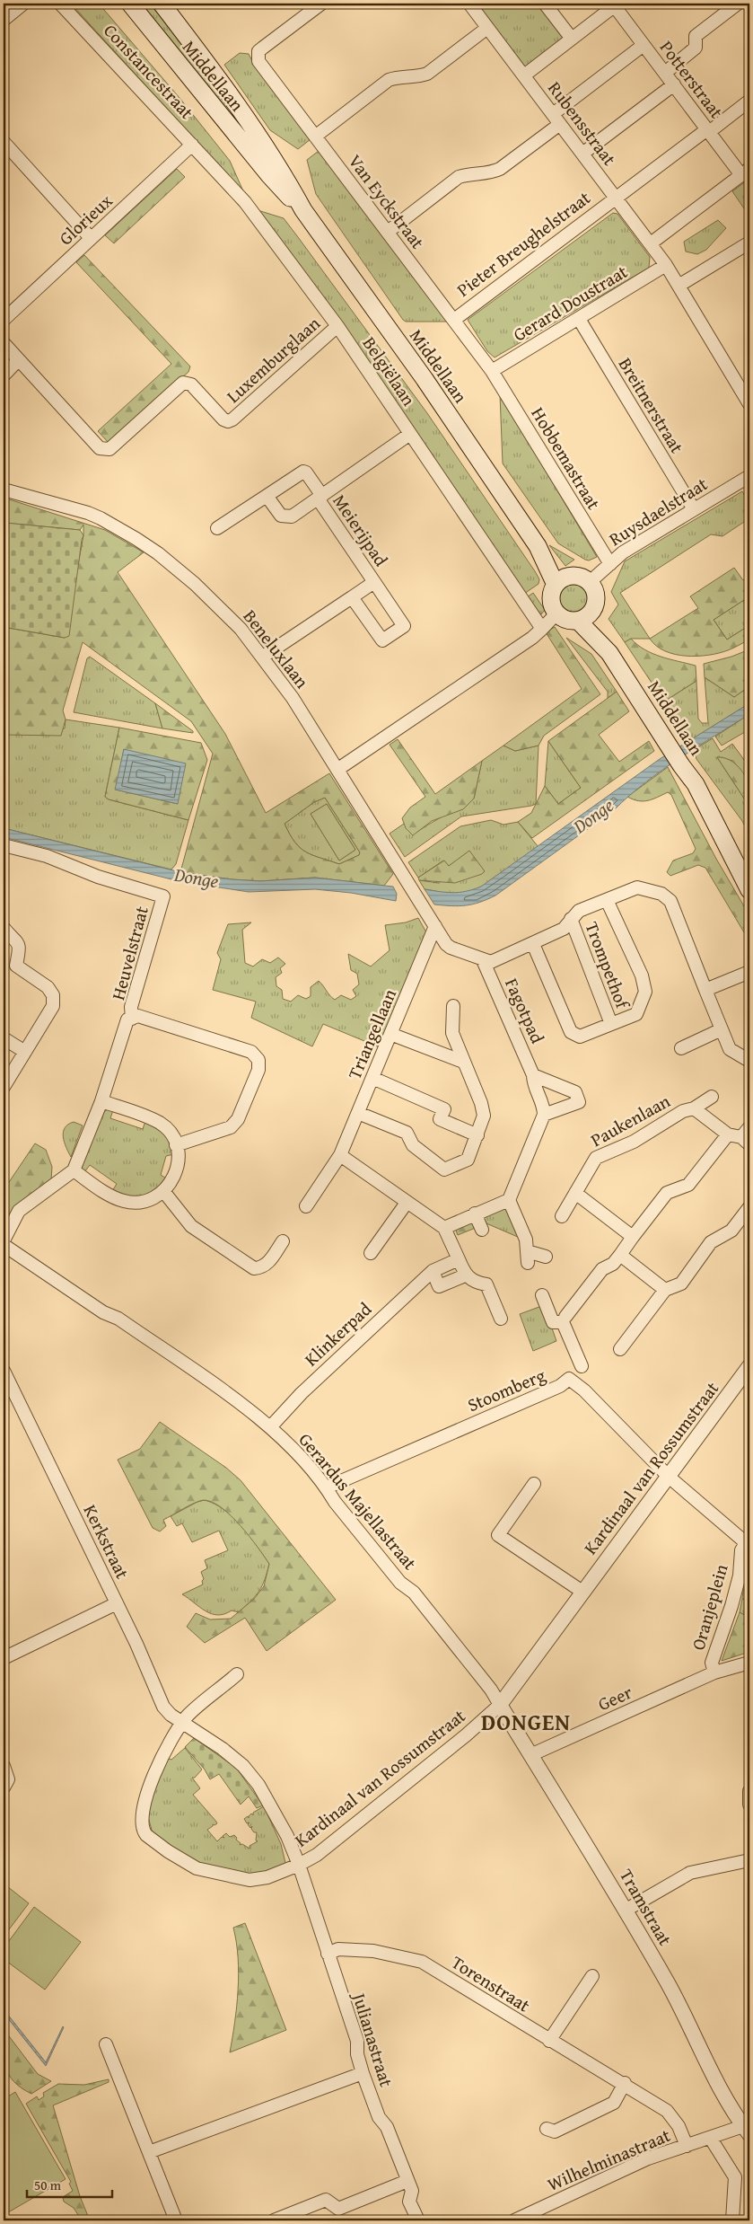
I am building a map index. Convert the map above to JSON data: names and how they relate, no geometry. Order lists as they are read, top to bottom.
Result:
{
  "streets": {
    "main road": ["Middellaan"],
    "street": [
      "Constancestraat",
      "Potterstraat",
      "Rubensstraat",
      "Van Eyckstraat",
      "Glorieux",
      "Pieter Breughelstraat",
      "Gerard Doustraat",
      "Luxemburglaan",
      "Belgiëlaan",
      "Breitnerstraat",
      "Hobbemastraat",
      "Ruysdaelstraat",
      "Meierijpad",
      "Beneluxlaan",
      "Heuvelstraat",
      "Trompethof",
      "Fagotpad",
      "Triangellaan",
      "Paukenlaan",
      "Klinkerpad",
      "Stoomberg",
      "Kardinaal van Rossumstraat",
      "Gerardus Majellastraat",
      "Kerkstraat",
      "Oranjeplein",
      "Geer",
      "Tramstraat",
      "Torenstraat",
      "Julianastraat",
      "Wilhelminastraat"
    ]
  },
  "crossings": [
    ["Constancestraat", "Glorieux"],
    ["Constancestraat", "Belgiëlaan"],
    ["Middellaan", "Ruysdaelstraat"],
    ["Potterstraat", "Pieter Breughelstraat"],
    ["Rubensstraat", "Pieter Breughelstraat"],
    ["Rubensstraat", "Gerard Doustraat"],
    ["Van Eyckstraat", "Pieter Breughelstraat"],
    ["Van Eyckstraat", "Gerard Doustraat"],
    ["Van Eyckstraat", "Hobbemastraat"],
    ["Glorieux", "Belgiëlaan"],
    ["Gerard Doustraat", "Breitnerstraat"],
    ["Gerard Doustraat", "Hobbemastraat"],
    ["Luxemburglaan", "Belgiëlaan"],
    ["Breitnerstraat", "Ruysdaelstraat"],
    ["Hobbemastraat", "Ruysdaelstraat"],
    ["Meierijpad", "Beneluxlaan"],
    ["Beneluxlaan", "Fagotpad"],
    ["Beneluxlaan", "Triangellaan"],
    ["Klinkerpad", "Gerardus Majellastraat"],
    ["Stoomberg", "Kardinaal van Rossumstraat"],
    ["Stoomberg", "Gerardus Majellastraat"],
    ["Stoomberg", "Oranjeplein"],
    ["Kardinaal van Rossumstraat", "Gerardus Majellastraat"],
    ["Kardinaal van Rossumstraat", "Kerkstraat"],
    ["Kardinaal van Rossumstraat", "Oranjeplein"],
    ["Kardinaal van Rossumstraat", "Tramstraat"],
    ["Kardinaal van Rossumstraat", "Julianastraat"],
    ["Gerardus Majellastraat", "Tramstraat"],
    ["Kerkstraat", "Julianastraat"],
    ["Oranjeplein", "Geer"],
    ["Geer", "Tramstraat"],
    ["Tramstraat", "Wilhelminastraat"],
    ["Torenstraat", "Julianastraat"],
    ["Torenstraat", "Wilhelminastraat"]
  ],
  "districts": ["DONGEN"],
  "water": ["Donge"],
  "scale_bar": "50 m"
}
